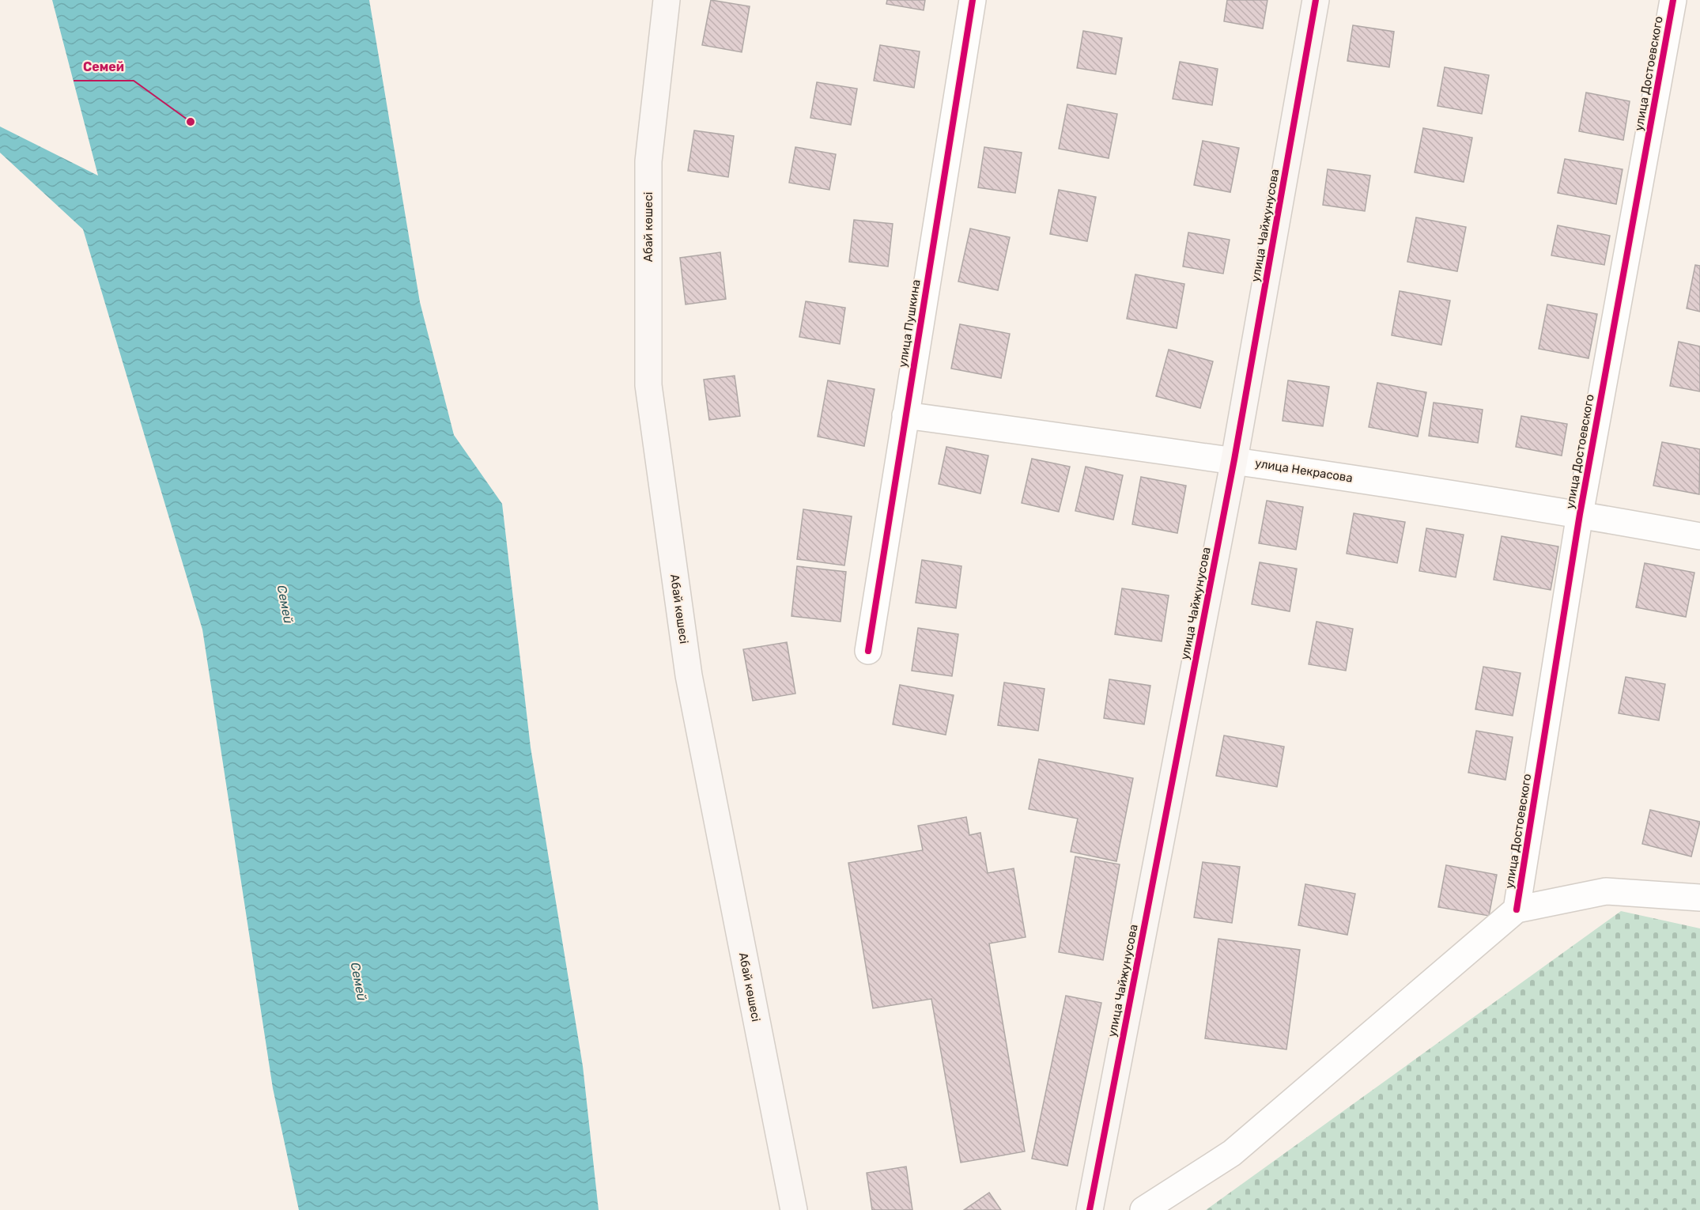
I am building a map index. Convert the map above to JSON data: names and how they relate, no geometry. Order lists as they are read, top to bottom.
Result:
{
  "streets": {
    "street": [
      "улица Достоевского",
      "улица Чайжунусова",
      "Абай көшесі",
      "улица Пушкина",
      "улица Некрасова"
    ]
  },
  "crossings": [
    ["улица Достоевского", "улица Некрасова"],
    ["улица Чайжунусова", "улица Некрасова"],
    ["улица Пушкина", "улица Некрасова"]
  ],
  "water": ["Семей"],
  "places": ["Семей"]
}
